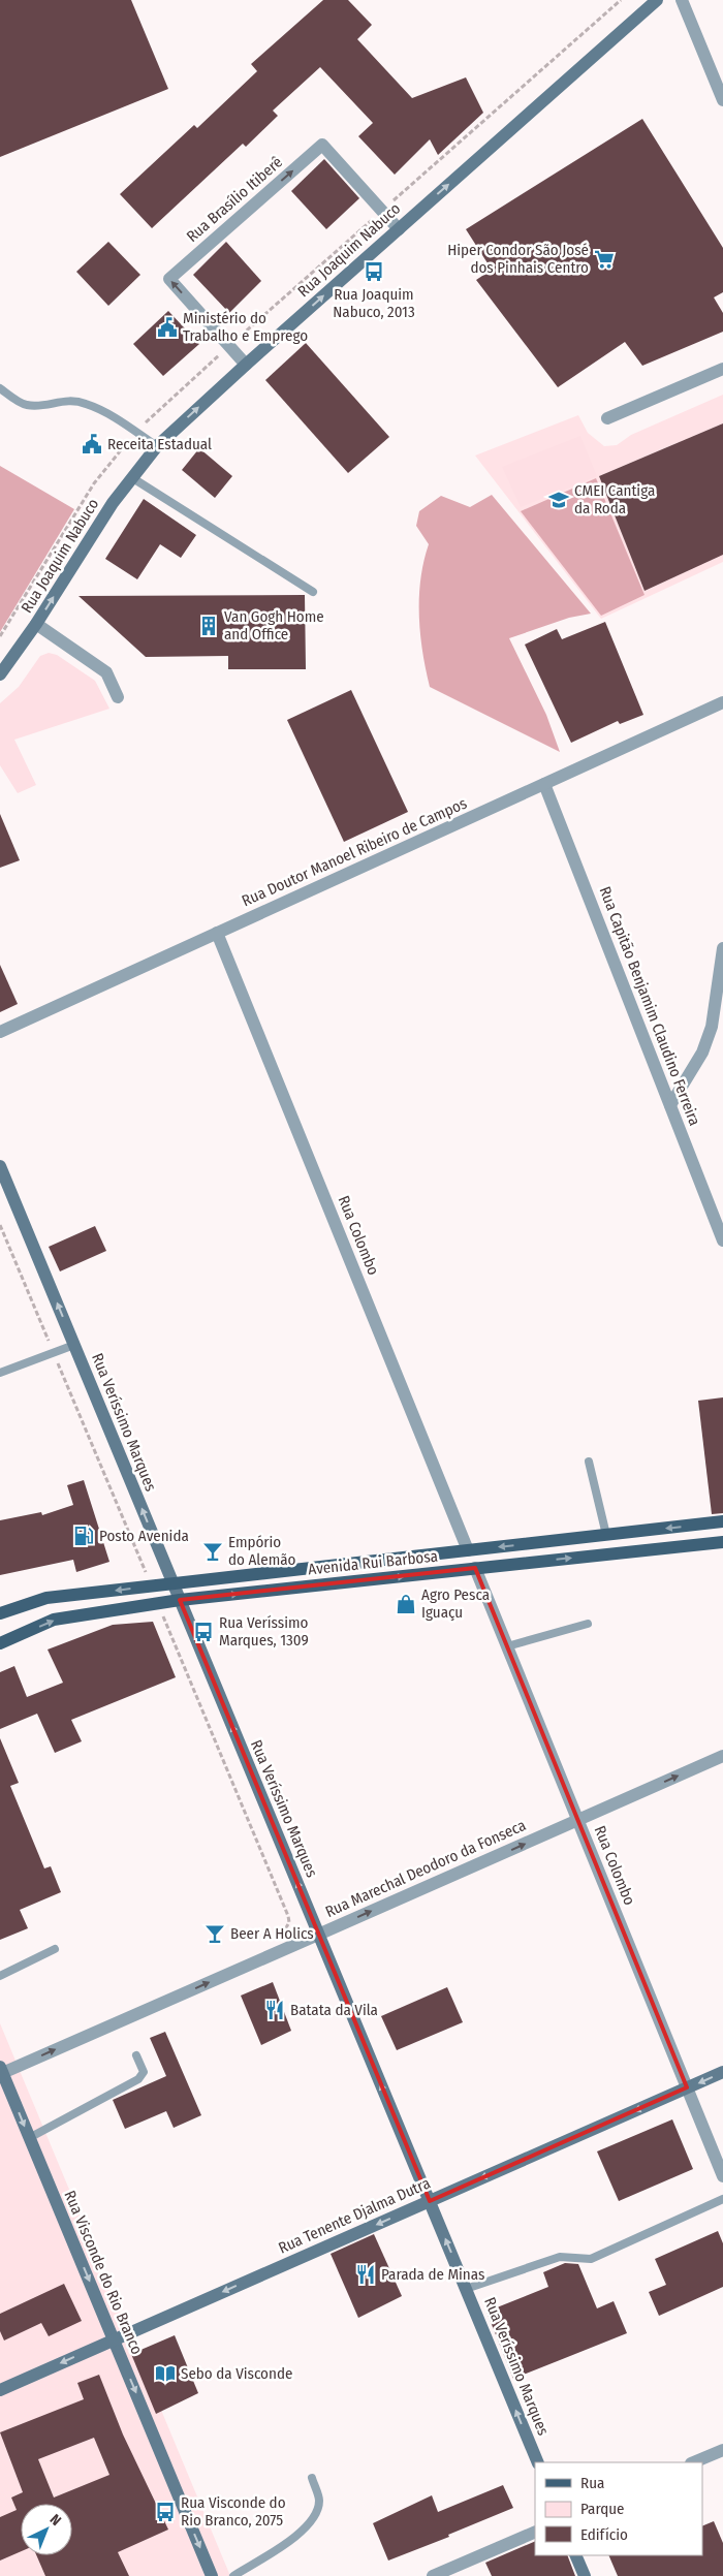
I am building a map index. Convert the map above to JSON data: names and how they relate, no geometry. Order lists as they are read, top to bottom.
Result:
{
  "streets": {
    "main road": [
      "Rua Joaquim Nabuco",
      "Rua Veríssimo Marques",
      "Avenida Rui Barbosa",
      "Rua Tenente Djalma Dutra",
      "Rua Visconde do Rio Branco"
    ],
    "street": [
      "Rua Brasílio Itiberê",
      "Rua Doutor Manoel Ribeiro de Campos",
      "Rua Capitão Benjamim Claudino Ferreira",
      "Rua Colombo",
      "Rua Marechal Deodoro da Fonseca"
    ]
  },
  "crossings": [
    ["Rua Brasílio Itiberê", "Rua Joaquim Nabuco"],
    ["Rua Doutor Manoel Ribeiro de Campos", "Rua Capitão Benjamim Claudino Ferreira"],
    ["Rua Doutor Manoel Ribeiro de Campos", "Rua Colombo"],
    ["Rua Colombo", "Avenida Rui Barbosa"],
    ["Rua Colombo", "Rua Marechal Deodoro da Fonseca"],
    ["Rua Colombo", "Rua Tenente Djalma Dutra"],
    ["Rua Veríssimo Marques", "Avenida Rui Barbosa"],
    ["Rua Veríssimo Marques", "Rua Marechal Deodoro da Fonseca"],
    ["Rua Veríssimo Marques", "Rua Tenente Djalma Dutra"],
    ["Rua Marechal Deodoro da Fonseca", "Rua Visconde do Rio Branco"],
    ["Rua Tenente Djalma Dutra", "Rua Visconde do Rio Branco"]
  ],
  "one_way": [
    "Rua Joaquim Nabuco",
    "Rua Veríssimo Marques",
    "Rua Marechal Deodoro da Fonseca",
    "Rua Tenente Djalma Dutra",
    "Rua Visconde do Rio Branco"
  ],
  "places": {
    "supermarket": ["Hiper Condor São José dos Pinhais Centro"],
    "bus stop": ["Rua Joaquim Nabuco, 2013", "Rua Veríssimo Marques, 1309", "Rua Visconde do Rio Branco, 2075"],
    "public building": ["Ministério do Trabalho e Emprego", "Receita Estadual"],
    "school or university": ["CMEI Cantiga da Roda"],
    "building": ["Van Gogh Home and Office"],
    "fuel station": ["Posto Avenida"],
    "bar": ["Empório do Alemão", "Beer A Holics"],
    "shop": ["Agro Pesca Iguaçu"],
    "restaurant": ["Batata da Vila", "Parada de Minas"],
    "library": ["Sebo da Visconde"]
  },
  "legend": ["Rua", "Parque", "Edifício"],
  "north": "top right"
}
